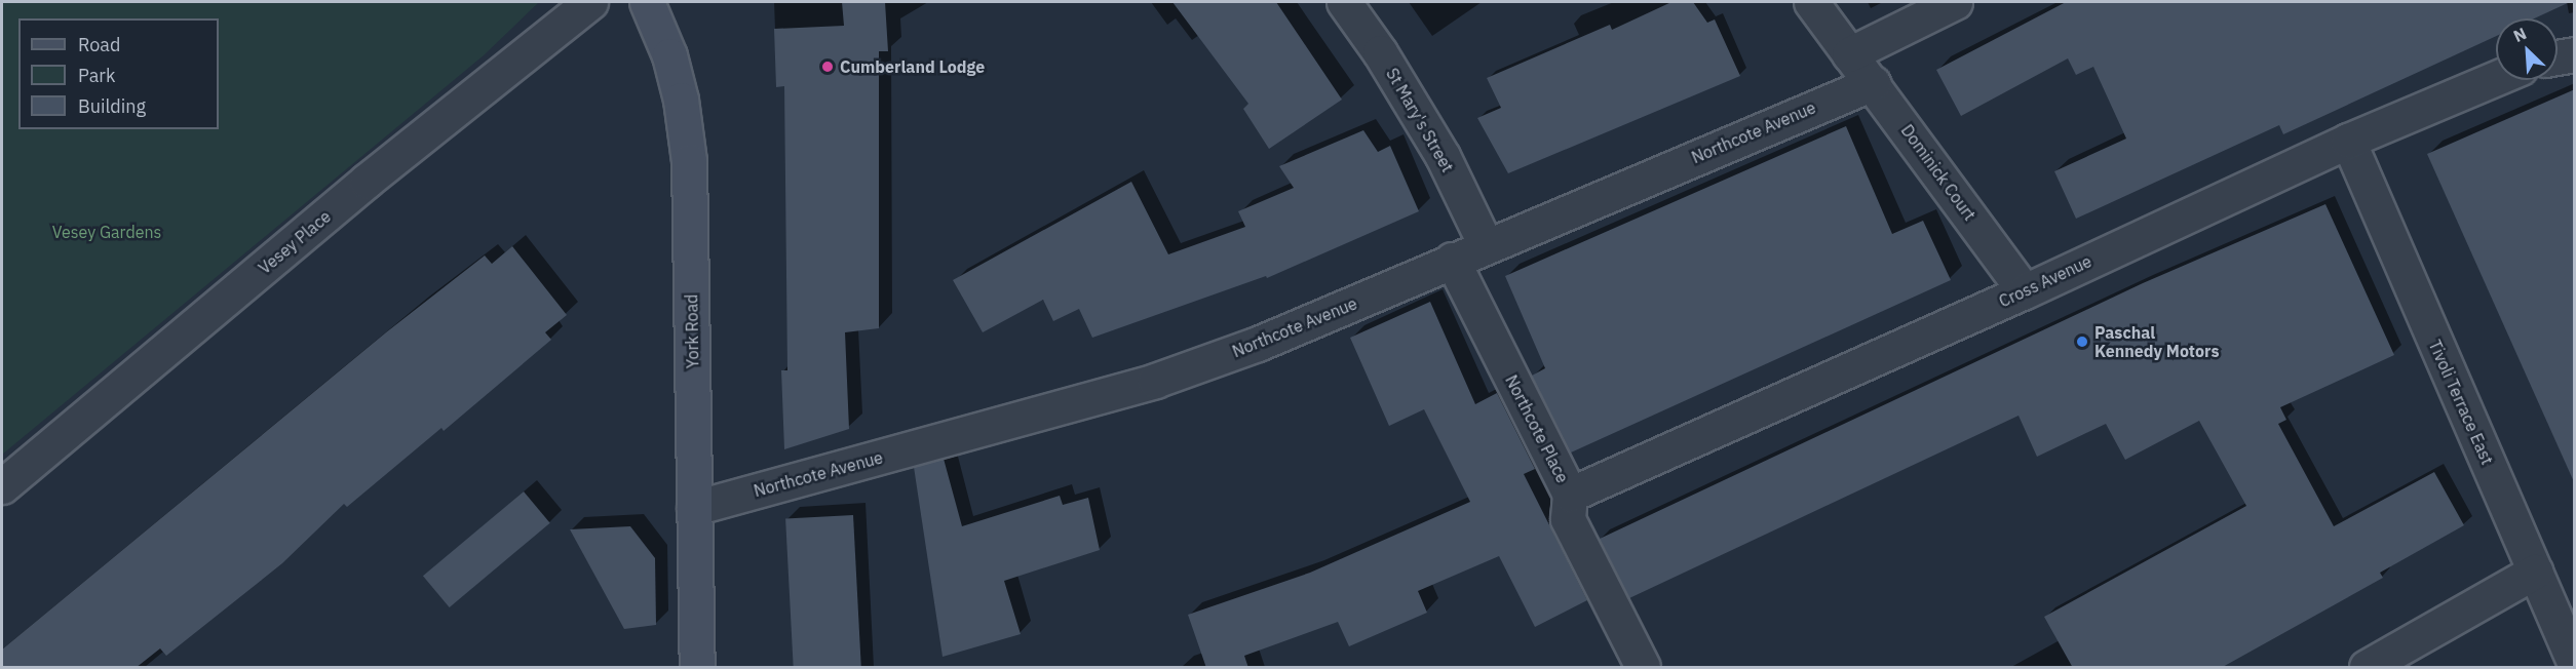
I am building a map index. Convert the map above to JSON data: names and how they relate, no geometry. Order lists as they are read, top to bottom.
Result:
{
  "streets": {
    "main road": ["York Road"],
    "street": [
      "St Mary's Street",
      "Northcote Avenue",
      "Dominick Court",
      "Vesey Place",
      "Cross Avenue",
      "Tivoli Terrace East",
      "Northcote Place"
    ]
  },
  "crossings": [
    ["St Mary's Street", "Northcote Avenue"],
    ["Northcote Avenue", "Dominick Court"],
    ["Northcote Avenue", "York Road"],
    ["Northcote Avenue", "Northcote Place"],
    ["Dominick Court", "Cross Avenue"],
    ["Cross Avenue", "Tivoli Terrace East"],
    ["Cross Avenue", "Northcote Place"]
  ],
  "parks": ["Vesey Gardens"],
  "places": ["Cumberland Lodge", "Paschal Kennedy Motors"],
  "legend": ["Road", "Park", "Building"],
  "north": "top left"
}
